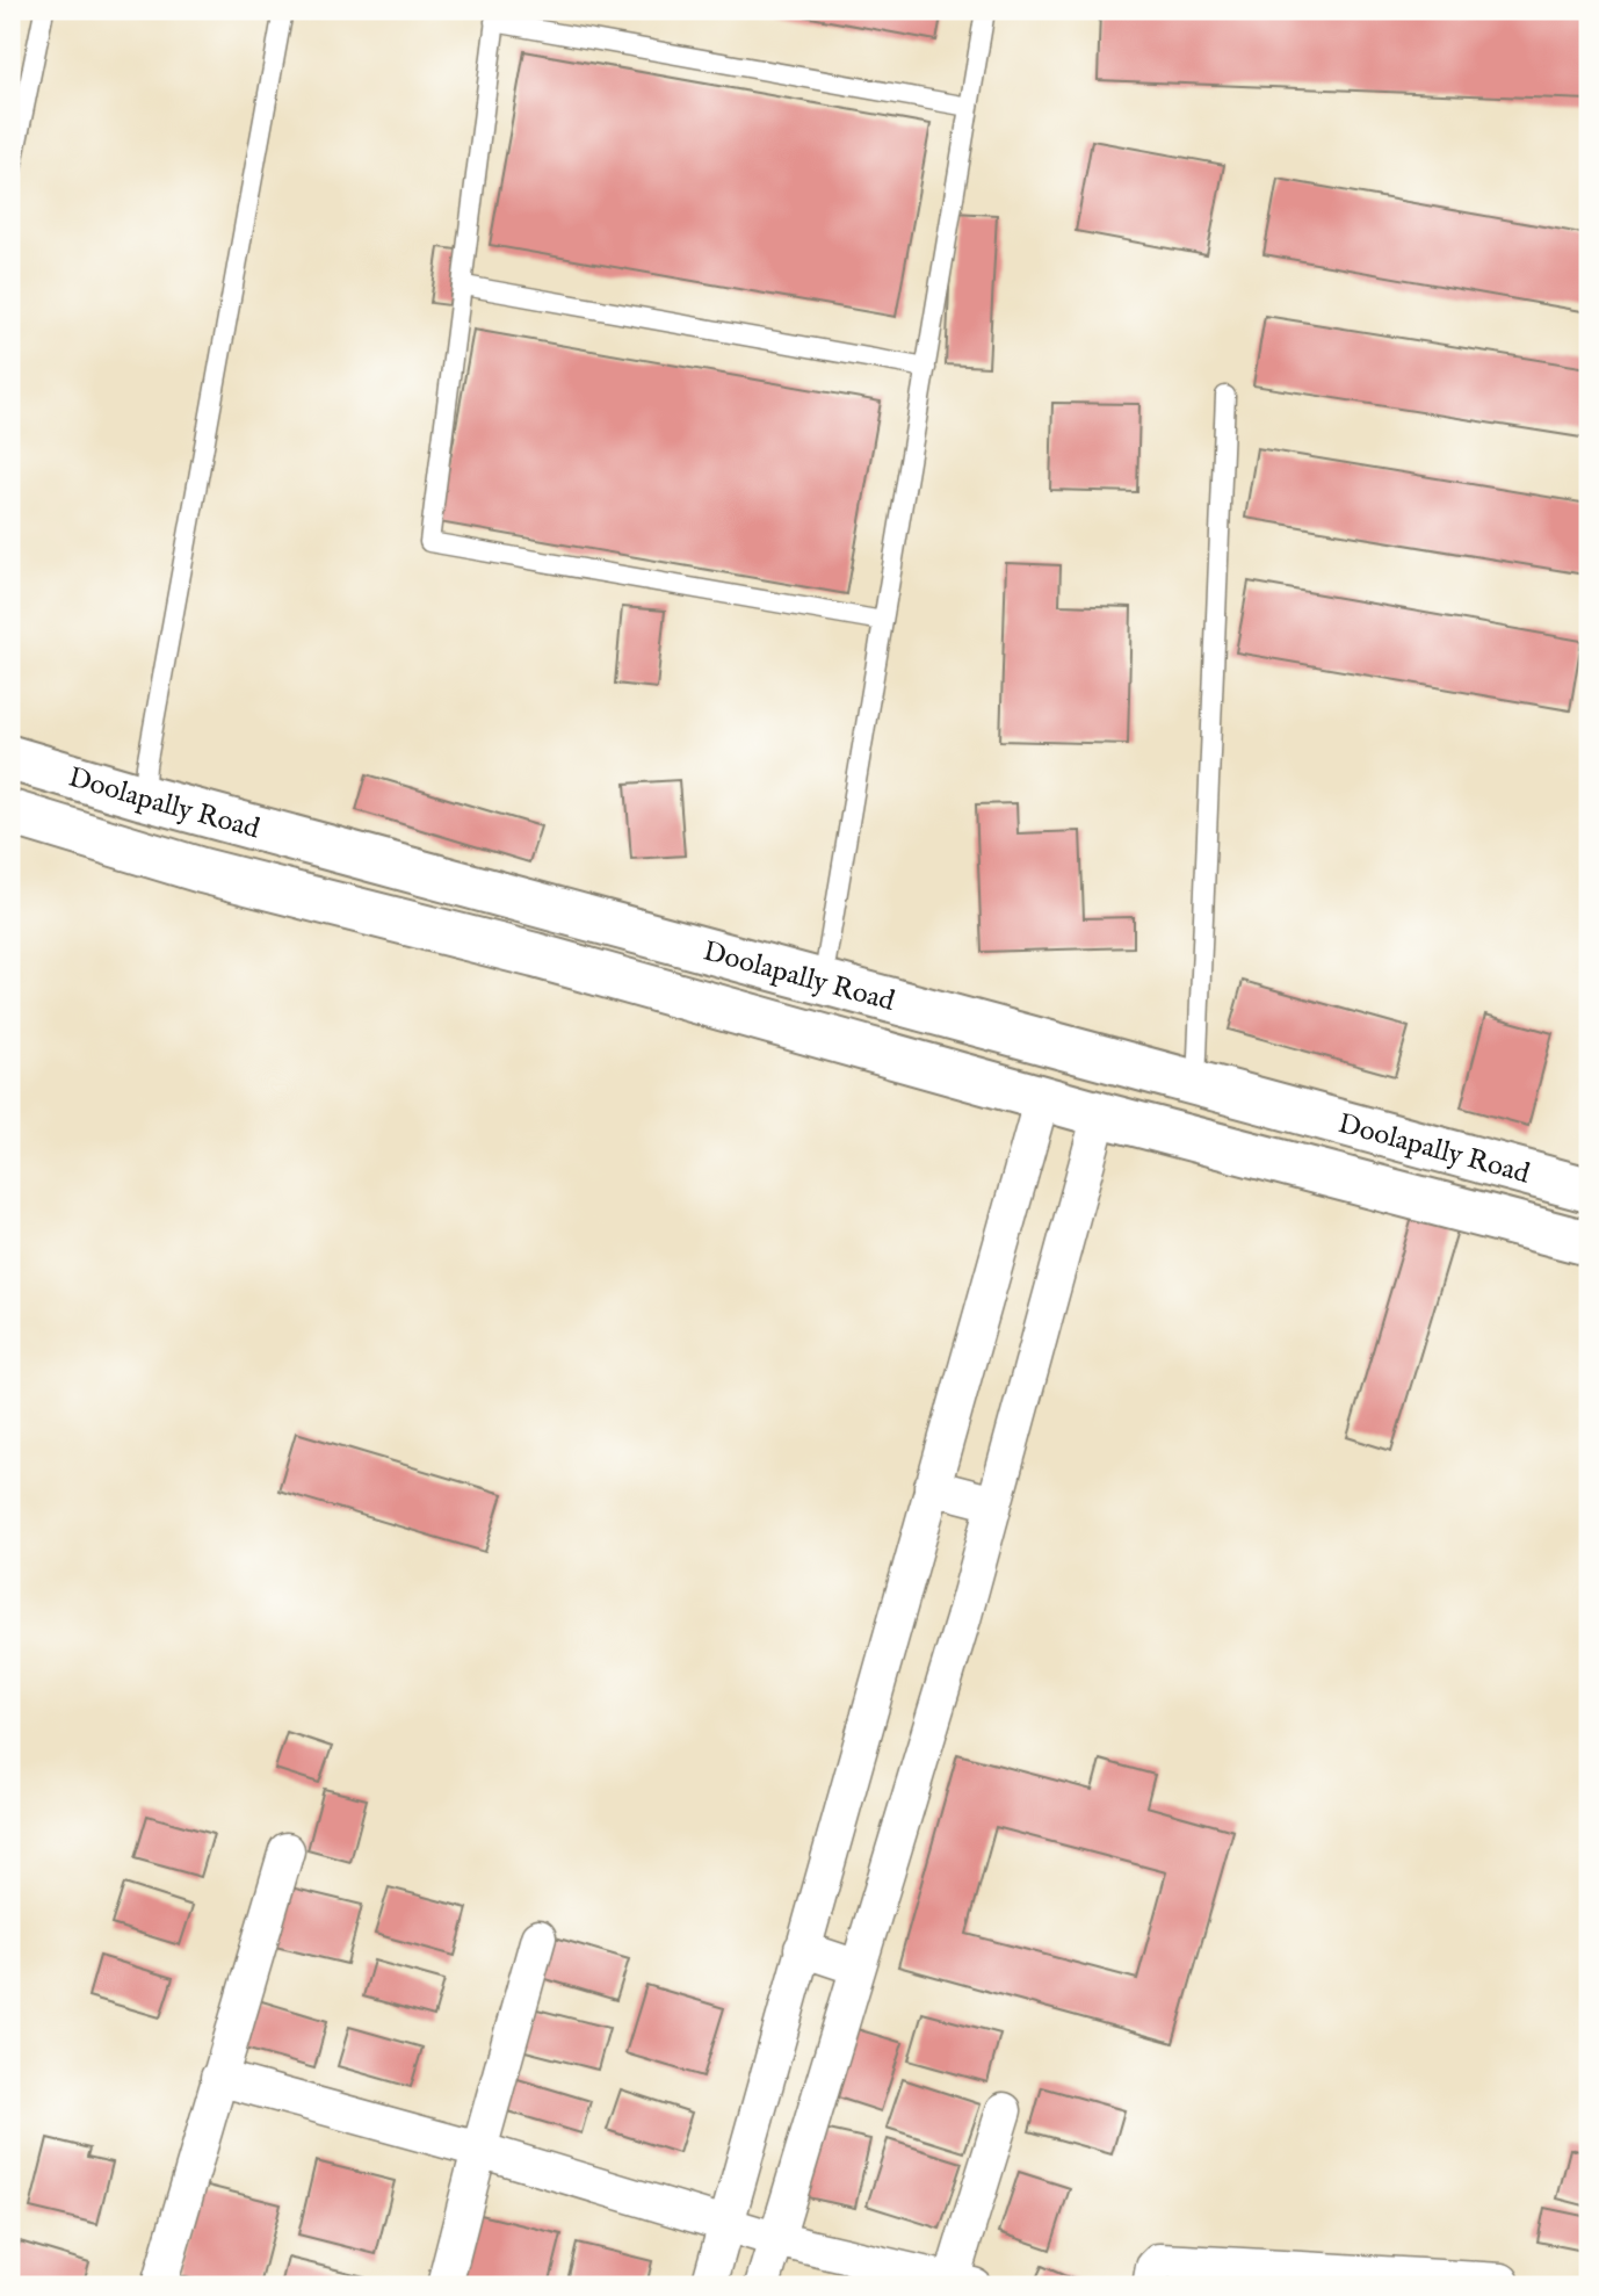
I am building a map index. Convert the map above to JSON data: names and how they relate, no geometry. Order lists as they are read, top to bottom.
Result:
{
  "streets": {
    "main road": ["Doolapally Road"]
  }
}
